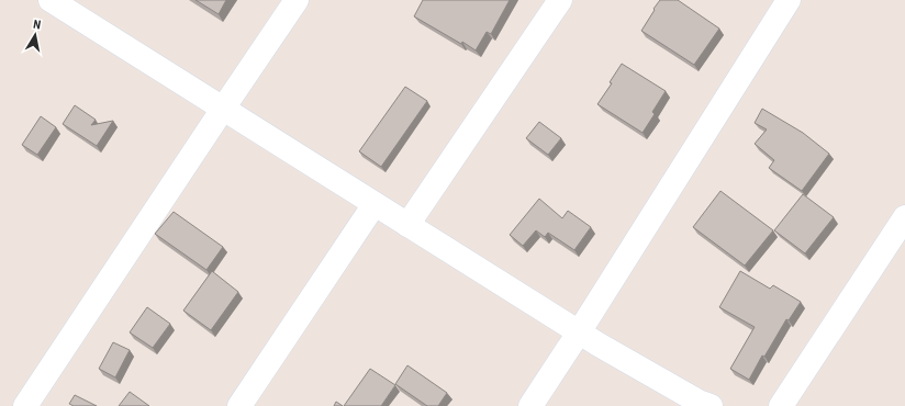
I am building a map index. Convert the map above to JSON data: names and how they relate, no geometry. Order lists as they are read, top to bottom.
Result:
{
  "north": "top"
}
